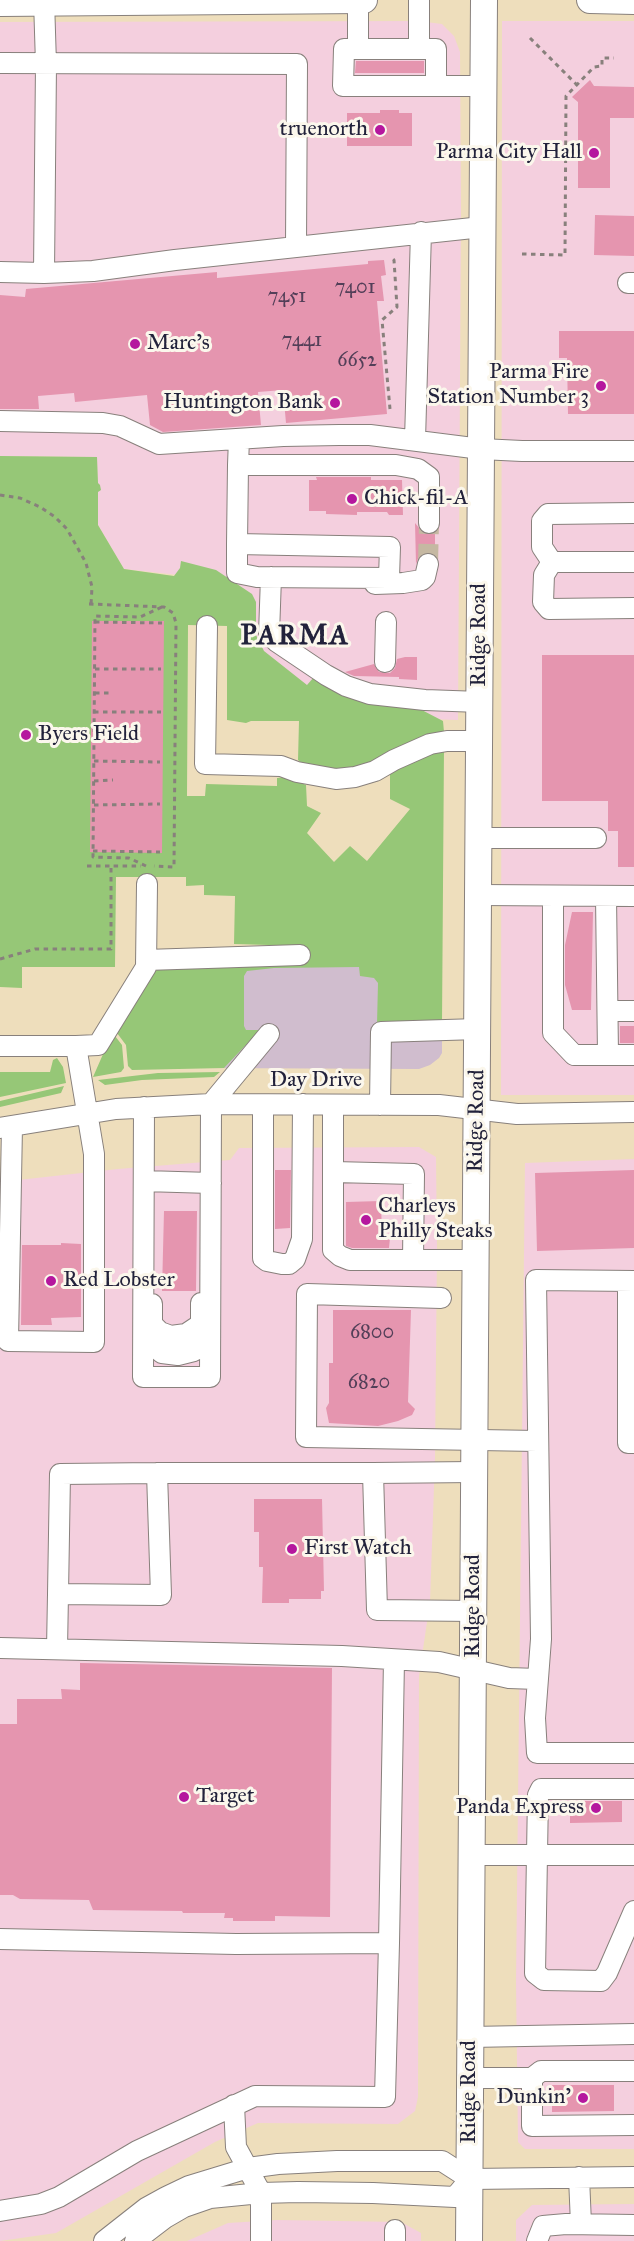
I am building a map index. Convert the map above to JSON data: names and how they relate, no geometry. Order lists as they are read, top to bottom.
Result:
{
  "streets": {
    "main road": ["Ridge Road"],
    "street": ["Day Drive"]
  },
  "crossings": [
    ["Ridge Road", "Day Drive"]
  ],
  "districts": ["PARMA"],
  "places": [
    "truenorth",
    "Parma City Hall",
    "Marc's",
    "Parma Fire Station Number 3",
    "Huntington Bank",
    "Chick-fil-A",
    "Byers Field",
    "Charleys Philly Steaks",
    "Red Lobster",
    "First Watch",
    "Target",
    "Panda Express",
    "Dunkin'"
  ],
  "house_numbers": [
    "7401",
    "7451",
    "7441",
    "6652",
    "6800",
    "6820"
  ]
}
